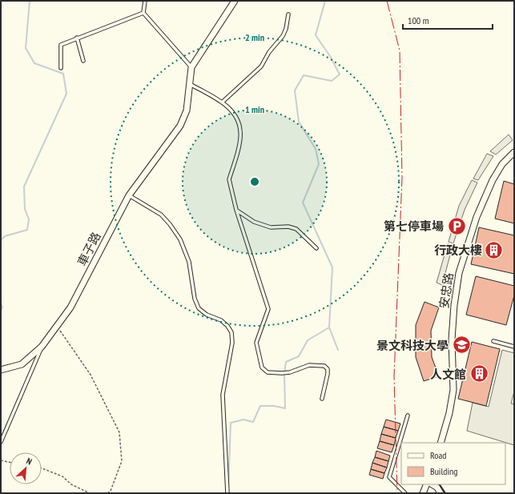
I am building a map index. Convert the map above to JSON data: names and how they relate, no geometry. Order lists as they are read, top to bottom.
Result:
{
  "streets": {
    "street": ["車子路", "安忠路"]
  },
  "places": {
    "parking": ["第七停車場"],
    "building": ["行政大樓", "人文館"],
    "school or university": ["景文科技大學"]
  },
  "legend": ["Road", "Building"],
  "scale_bar": "100 m",
  "north": "top right",
  "rings": ["2 min", "1 min"]
}
